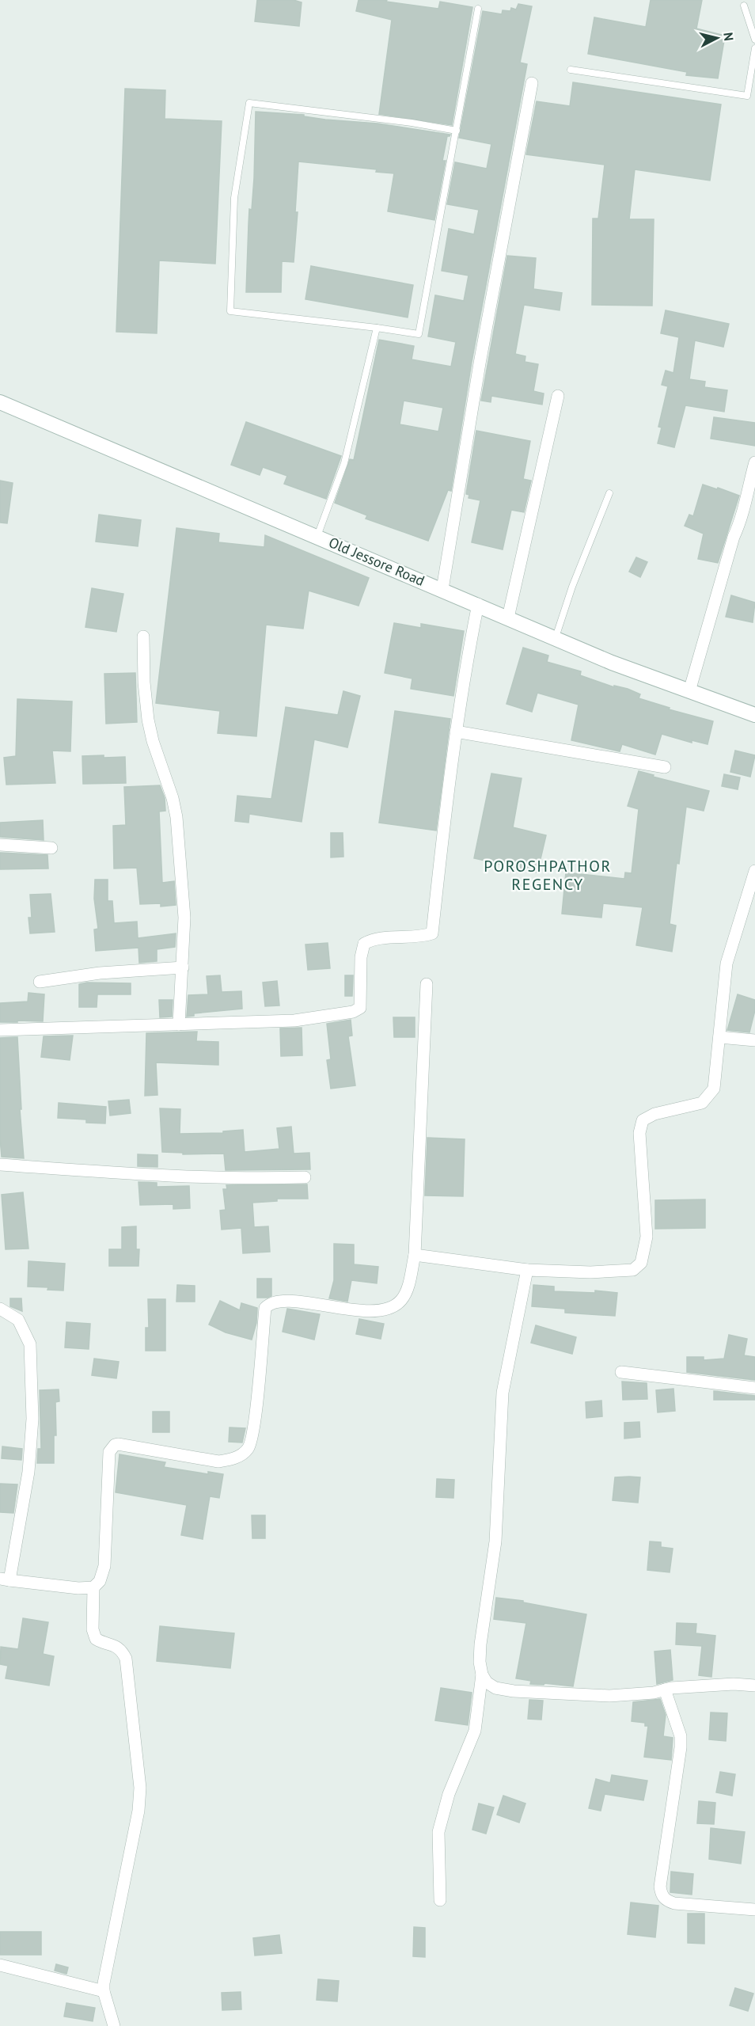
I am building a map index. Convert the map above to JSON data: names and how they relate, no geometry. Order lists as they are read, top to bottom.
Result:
{
  "streets": {
    "street": ["Old Jessore Road"]
  },
  "districts": ["POROSHPATHOR REGENCY"],
  "north": "right"
}
